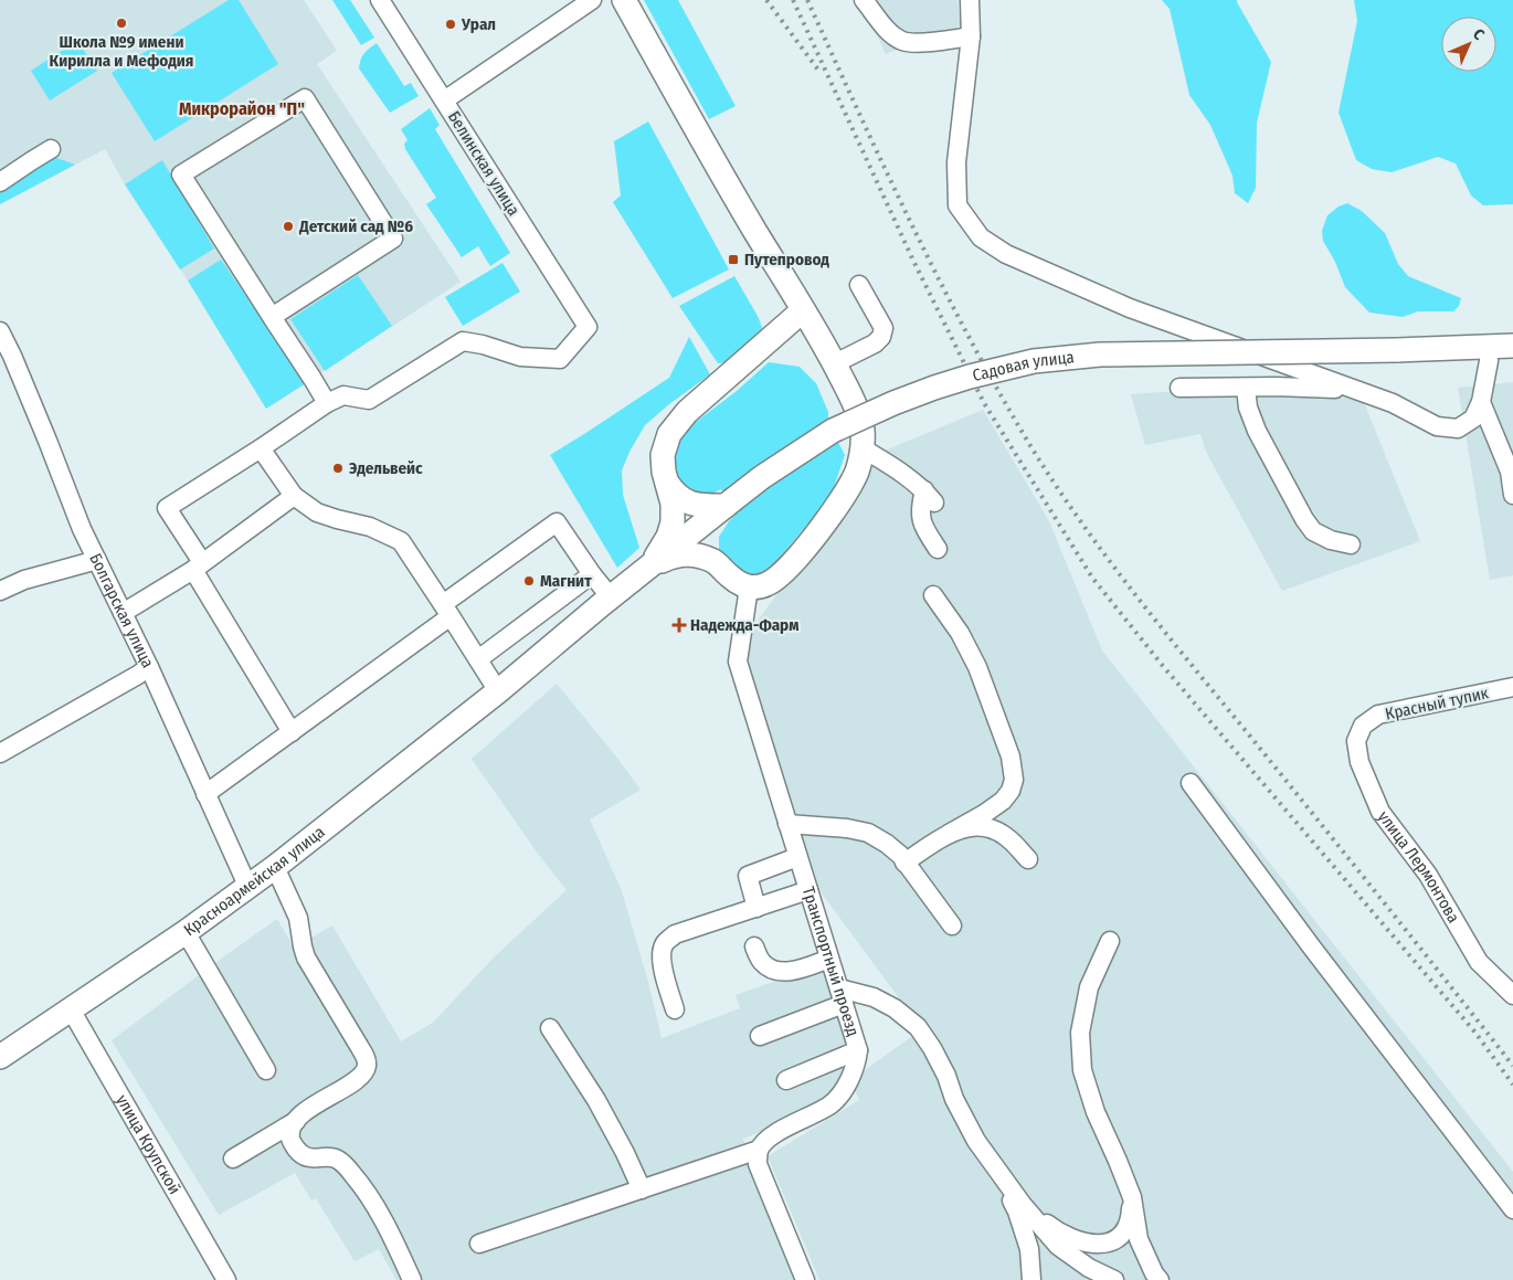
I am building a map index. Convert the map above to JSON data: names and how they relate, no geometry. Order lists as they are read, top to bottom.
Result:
{
  "streets": {
    "main road": ["Садовая улица", "Красноармейская улица"],
    "street": [
      "Белинская улица",
      "Болгарская улица",
      "Красный тупик",
      "улица Лермонтова",
      "Транспортный проезд",
      "улица Крупской"
    ]
  },
  "crossings": [
    ["Садовая улица", "Красноармейская улица"],
    ["Болгарская улица", "Красноармейская улица"],
    ["Красный тупик", "улица Лермонтова"],
    ["Красноармейская улица", "улица Крупской"]
  ],
  "districts": ["Микрорайон \"П\""],
  "places": {
    "other": [
      "Школа №9 имени Кирилла и Мефодия",
      "Урал",
      "Детский сад №6",
      "Эдельвейс",
      "Магнит"
    ],
    "transit": ["Путепровод"],
    "health": ["Надежда-Фарм"]
  },
  "north": "top right"
}
